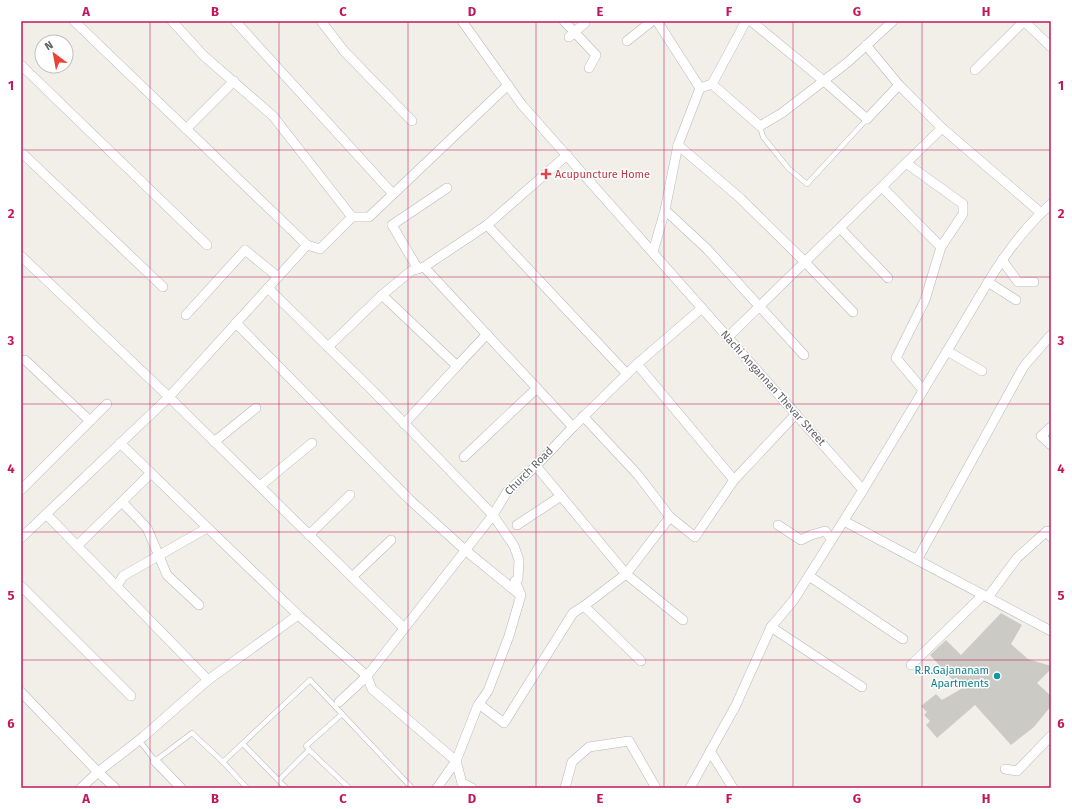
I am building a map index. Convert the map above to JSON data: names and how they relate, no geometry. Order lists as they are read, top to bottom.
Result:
{
  "streets": {
    "street": ["Nachi Angannan Thevar Street", "Church Road"]
  },
  "crossings": [
    ["Nachi Angannan Thevar Street", "Church Road"]
  ],
  "places": {
    "health": ["Acupuncture Home"],
    "other": ["R.R.Gajananam Apartments"]
  },
  "north": "top left",
  "grid": {
    "columns": [
      "A",
      "B",
      "C",
      "D",
      "E",
      "F",
      "G",
      "H"
    ],
    "rows": [
      "1",
      "2",
      "3",
      "4",
      "5",
      "6"
    ]
  }
}
